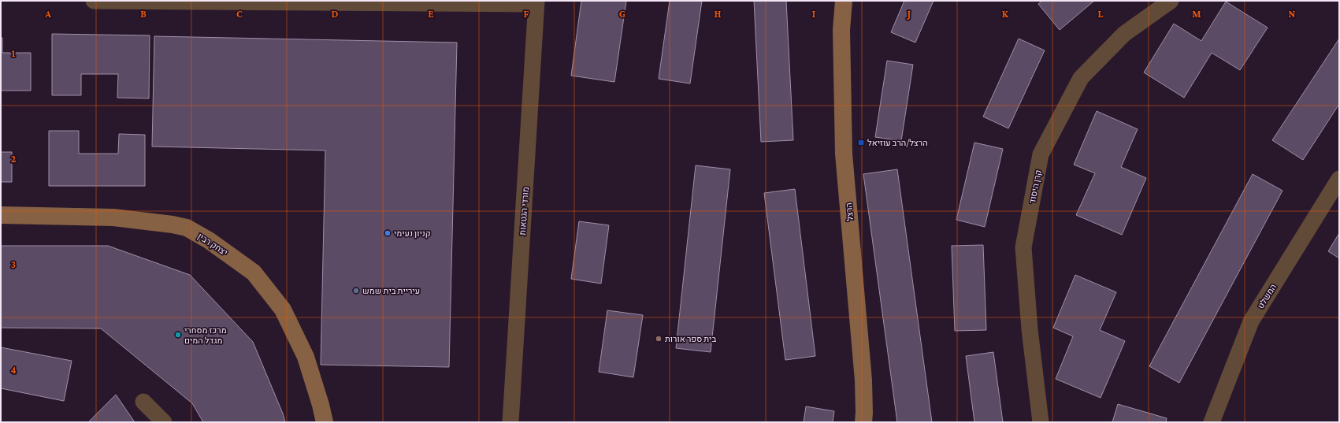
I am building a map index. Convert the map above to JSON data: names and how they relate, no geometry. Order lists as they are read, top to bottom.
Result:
{
  "streets": {
    "street": [
      "קרן היסוד",
      "מורדי הגטאות",
      "הרצל",
      "יצחק רבין",
      "המשלט"
    ]
  },
  "places": {
    "transit": ["הרצל/הרב עוזיאל"],
    "other": [
      "קניון נעימי",
      "עיריית בית שמש",
      "מרכז מסחרי מגדל המים",
      "בית ספר אורות"
    ]
  },
  "grid": {
    "columns": [
      "A",
      "B",
      "C",
      "D",
      "E",
      "F",
      "G",
      "H",
      "I",
      "J",
      "K",
      "L",
      "M",
      "N"
    ],
    "rows": [
      "1",
      "2",
      "3",
      "4"
    ]
  }
}
